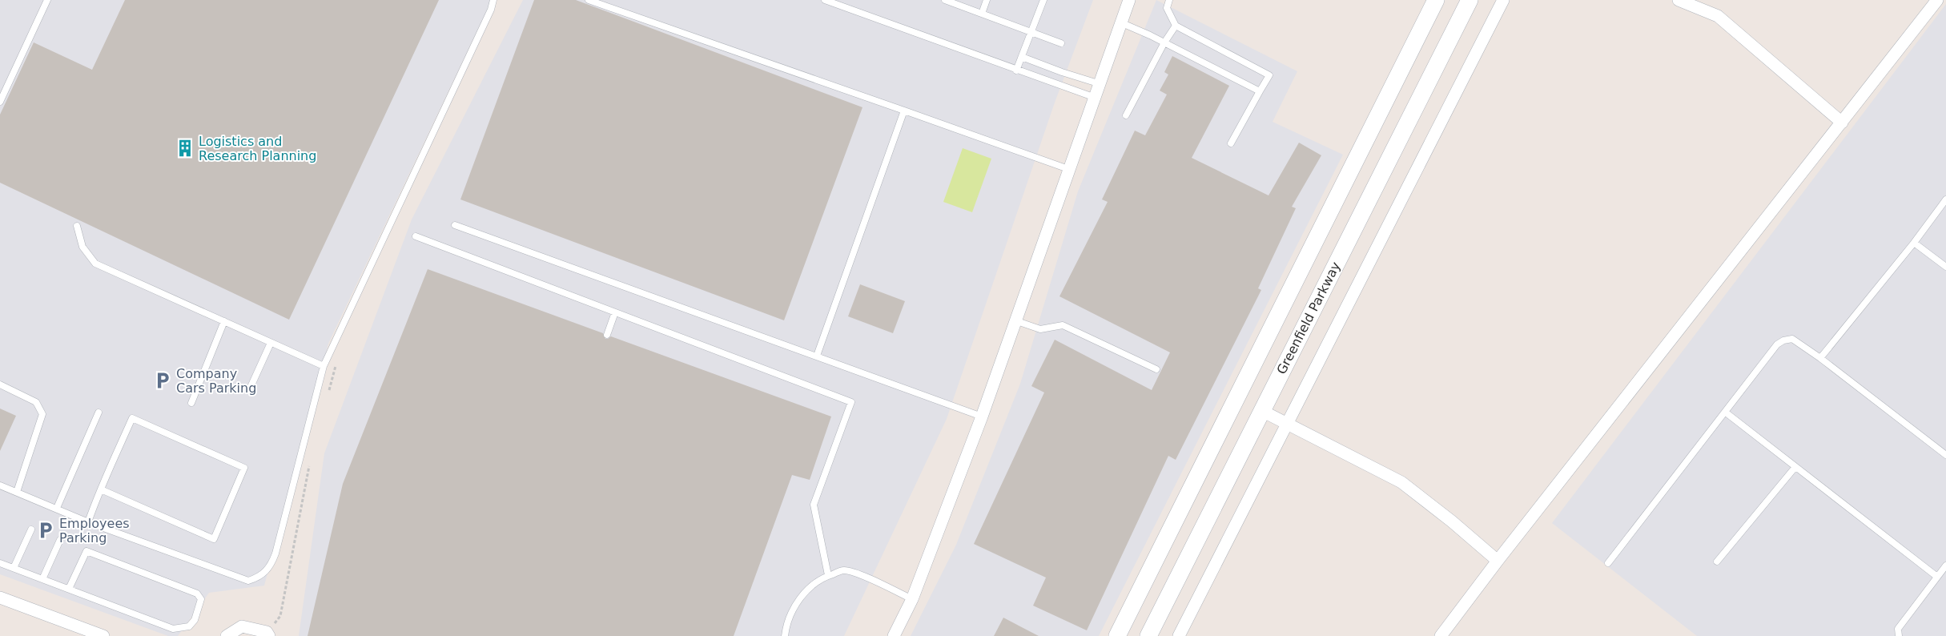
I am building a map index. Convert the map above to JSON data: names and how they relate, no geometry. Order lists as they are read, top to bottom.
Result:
{
  "streets": {
    "main road": ["Greenfield Parkway"]
  },
  "places": {
    "building": ["Logistics and Research Planning"],
    "parking": ["Company Cars Parking", "Employees Parking"]
  }
}
